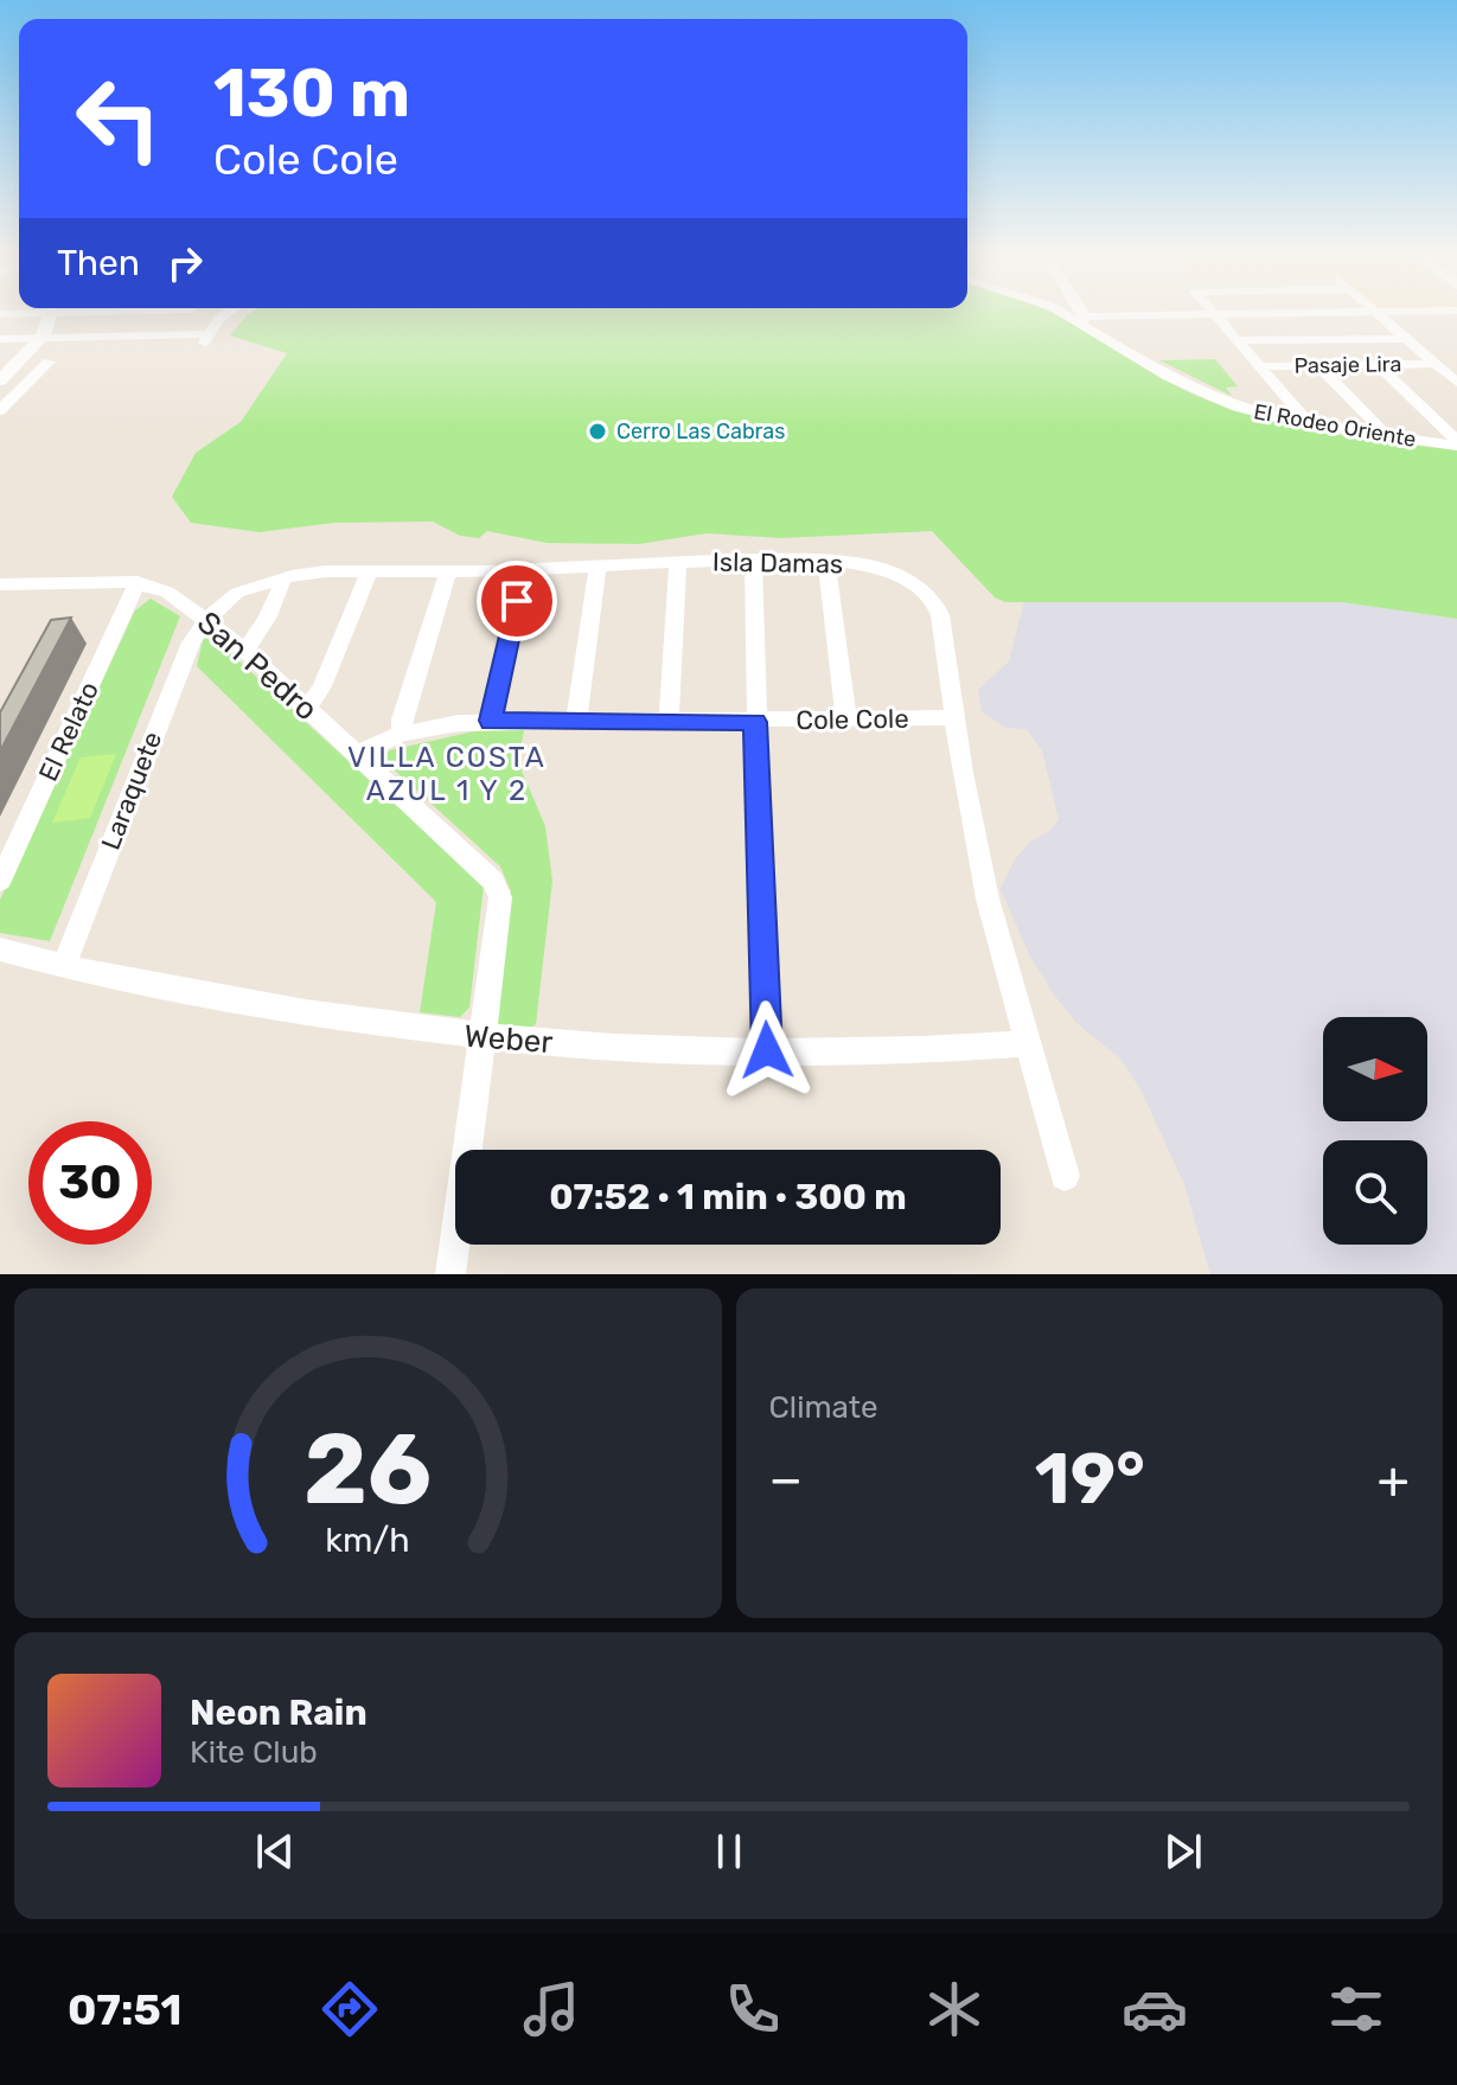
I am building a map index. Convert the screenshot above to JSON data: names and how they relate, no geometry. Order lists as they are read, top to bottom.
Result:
{
  "streets": {
    "street": [
      "Pasaje Lira",
      "El Rodeo Oriente",
      "Isla Damas",
      "San Pedro",
      "Cole Cole",
      "El Relato",
      "Laraquete",
      "Weber"
    ]
  },
  "crossings": [
    ["Isla Damas", "San Pedro"],
    ["Isla Damas", "Cole Cole"],
    ["Isla Damas", "Laraquete"],
    ["Isla Damas", "Weber"],
    ["San Pedro", "Cole Cole"],
    ["San Pedro", "El Relato"],
    ["San Pedro", "Laraquete"],
    ["San Pedro", "Weber"],
    ["Laraquete", "Weber"]
  ],
  "districts": ["VILLA COSTA AZUL 1 Y 2"],
  "places": ["Cerro Las Cabras"],
  "north": "right",
  "page": {
    "turn": ["130 m", "Cole Cole"],
    "then": "Then",
    "limit": "30",
    "trip": "07:52 · 1 min · 300 m",
    "tile": "Climate",
    "heat": ["−", "19°", "+"],
    "song": ["Neon Rain", "Kite Club"],
    "tabs": "07:51",
    "gauge": ["26", "km/h"]
  }
}
